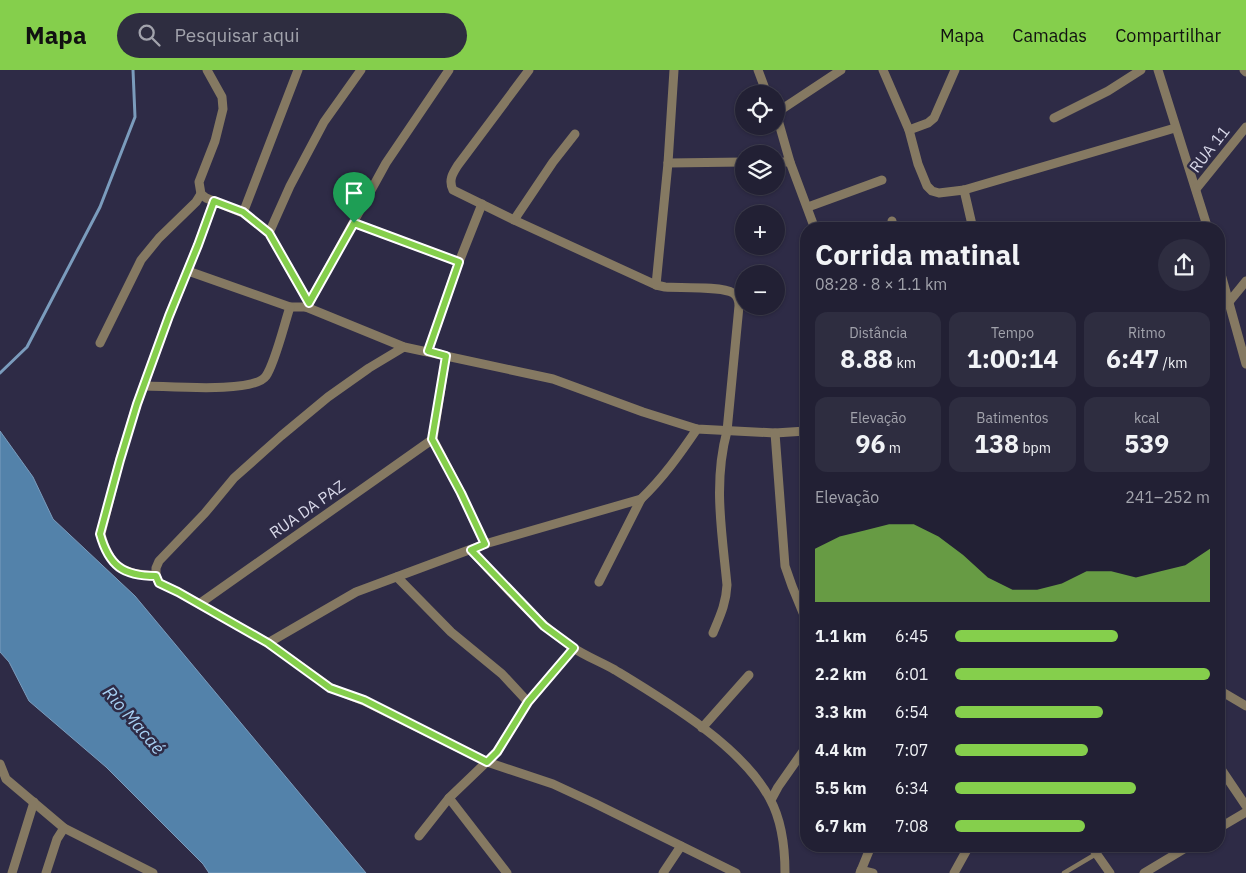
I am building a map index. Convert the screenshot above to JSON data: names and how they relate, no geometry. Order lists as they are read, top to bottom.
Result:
{
  "streets": {
    "street": ["RUA 11", "RUA DA PAZ"]
  },
  "water": ["Rio Macaé"],
  "page": {
    "header": "Mapa",
    "search": "Pesquisar aqui",
    "nav": ["Mapa", "Camadas", "Compartilhar"],
    "map_buttons": ["+", "−"],
    "heading": ["Corrida matinal", "08:28 · 8 × 1.1 km"],
    "stats": [
      ["Distância", "8.88 km"],
      ["Tempo", "1:00:14"],
      ["Ritmo", "6:47 /km"],
      ["Elevação", "96 m"],
      ["Batimentos", "138 bpm"],
      ["kcal", "539"]
    ],
    "chart": ["Elevação", "241–252 m"],
    "list": [
      {
        "name": "1.1 km",
        "note": "6:45"
      },
      {
        "name": "2.2 km",
        "note": "6:01"
      },
      {
        "name": "3.3 km",
        "note": "6:54"
      },
      {
        "name": "4.4 km",
        "note": "7:07"
      },
      {
        "name": "5.5 km",
        "note": "6:34"
      },
      {
        "name": "6.7 km",
        "note": "7:08"
      }
    ]
  }
}
